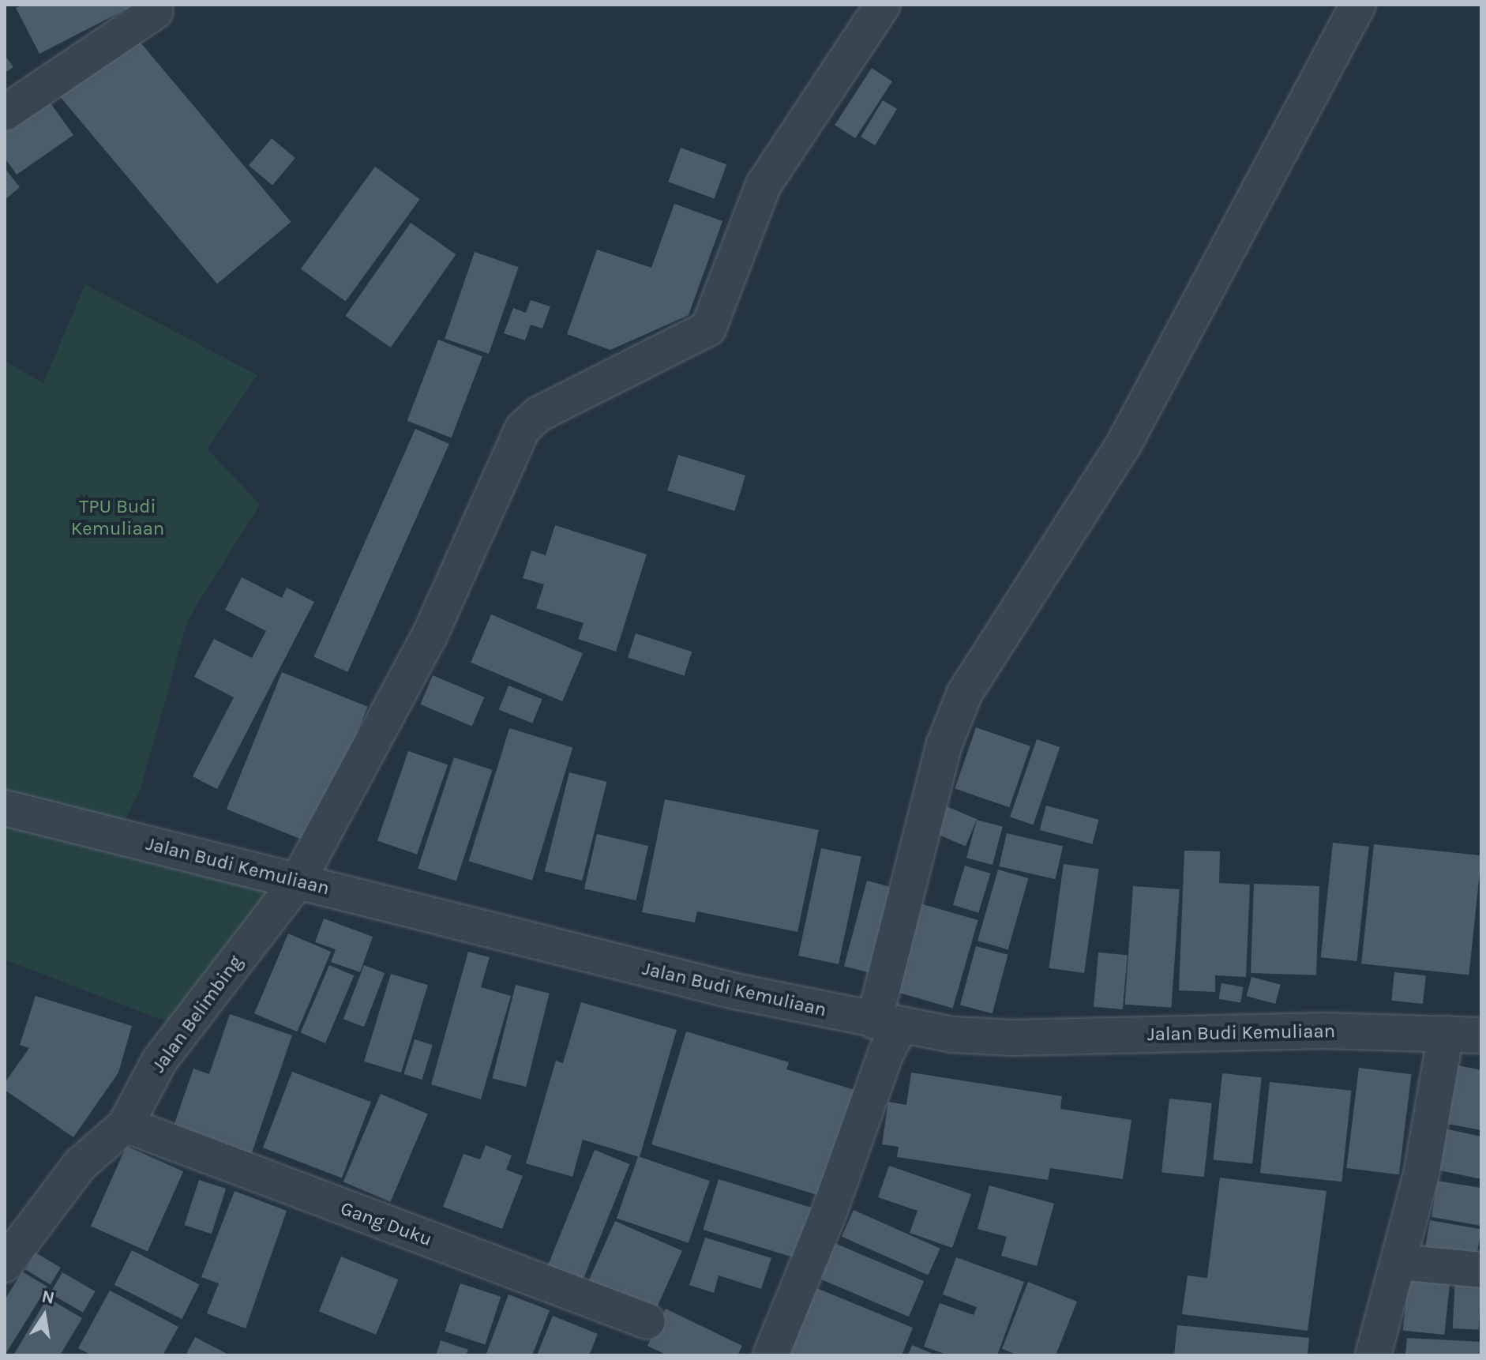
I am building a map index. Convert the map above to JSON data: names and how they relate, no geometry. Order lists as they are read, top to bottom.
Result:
{
  "streets": {
    "street": ["Jalan Budi Kemuliaan", "Jalan Belimbing", "Gang Duku"]
  },
  "crossings": [
    ["Jalan Budi Kemuliaan", "Jalan Belimbing"],
    ["Jalan Belimbing", "Gang Duku"]
  ],
  "parks": ["TPU Budi Kemuliaan"],
  "north": "top"
}
